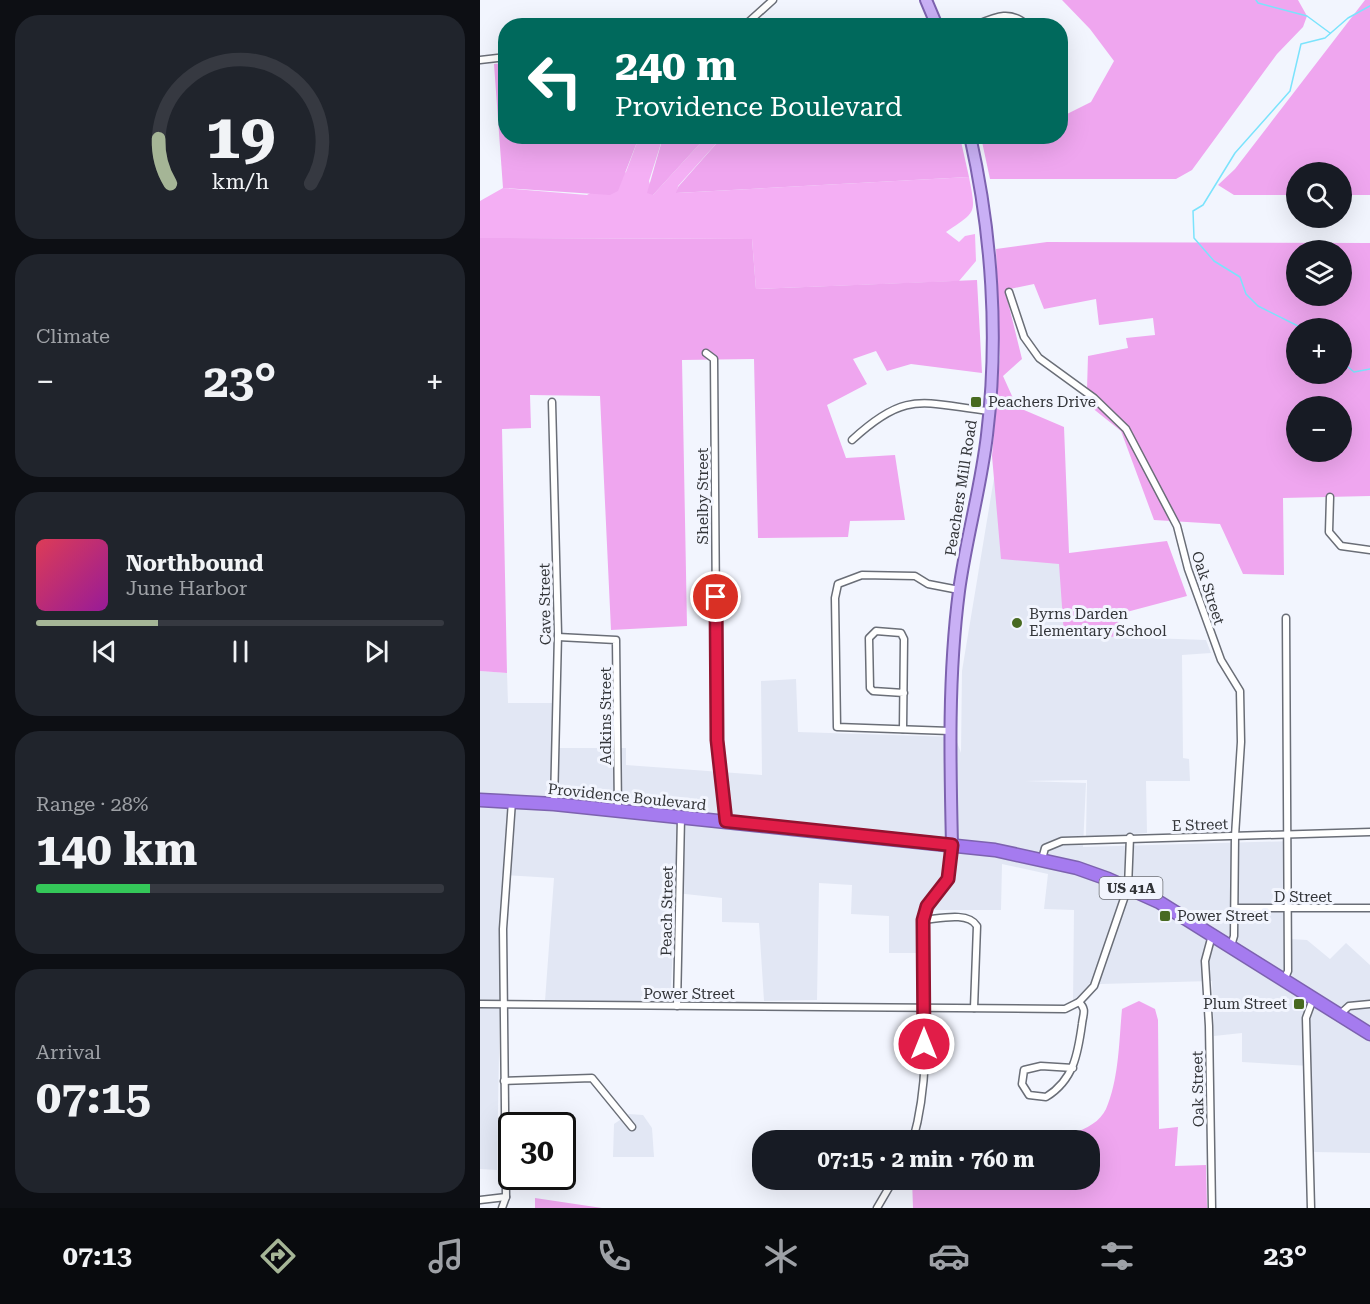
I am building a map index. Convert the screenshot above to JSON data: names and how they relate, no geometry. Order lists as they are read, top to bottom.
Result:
{
  "streets": {
    "highway": ["Providence Boulevard", "US 41A"],
    "main road": ["Peachers Mill Road"],
    "street": [
      "Shelby Street",
      "Oak Street",
      "Cave Street",
      "Adkins Street",
      "E Street",
      "D Street",
      "Peach Street",
      "Power Street"
    ]
  },
  "crossings": [
    ["Peachers Mill Road", "Providence Boulevard"],
    ["Shelby Street", "Providence Boulevard"],
    ["Oak Street", "Providence Boulevard"],
    ["Oak Street", "E Street"],
    ["Oak Street", "D Street"],
    ["Cave Street", "Adkins Street"],
    ["Cave Street", "Providence Boulevard"],
    ["Adkins Street", "Providence Boulevard"],
    ["Providence Boulevard", "E Street"],
    ["Providence Boulevard", "Peach Street"],
    ["Peach Street", "Power Street"]
  ],
  "places": {
    "transit": ["Peachers Drive", "Power Street", "Plum Street"],
    "other": ["Byrns Darden Elementary School"]
  },
  "page": {
    "turn": ["240 m", "Providence Boulevard"],
    "map_buttons": ["+", "−"],
    "tile": [
      "Climate",
      ["Range · 28%", "140 km"],
      ["Arrival", "07:15"]
    ],
    "heat": ["−", "23°", "+"],
    "song": ["Northbound", "June Harbor"],
    "limit": "30",
    "trip": "07:15 · 2 min · 760 m",
    "tabs": ["07:13", "23°"],
    "gauge": ["19", "km/h"]
  }
}
